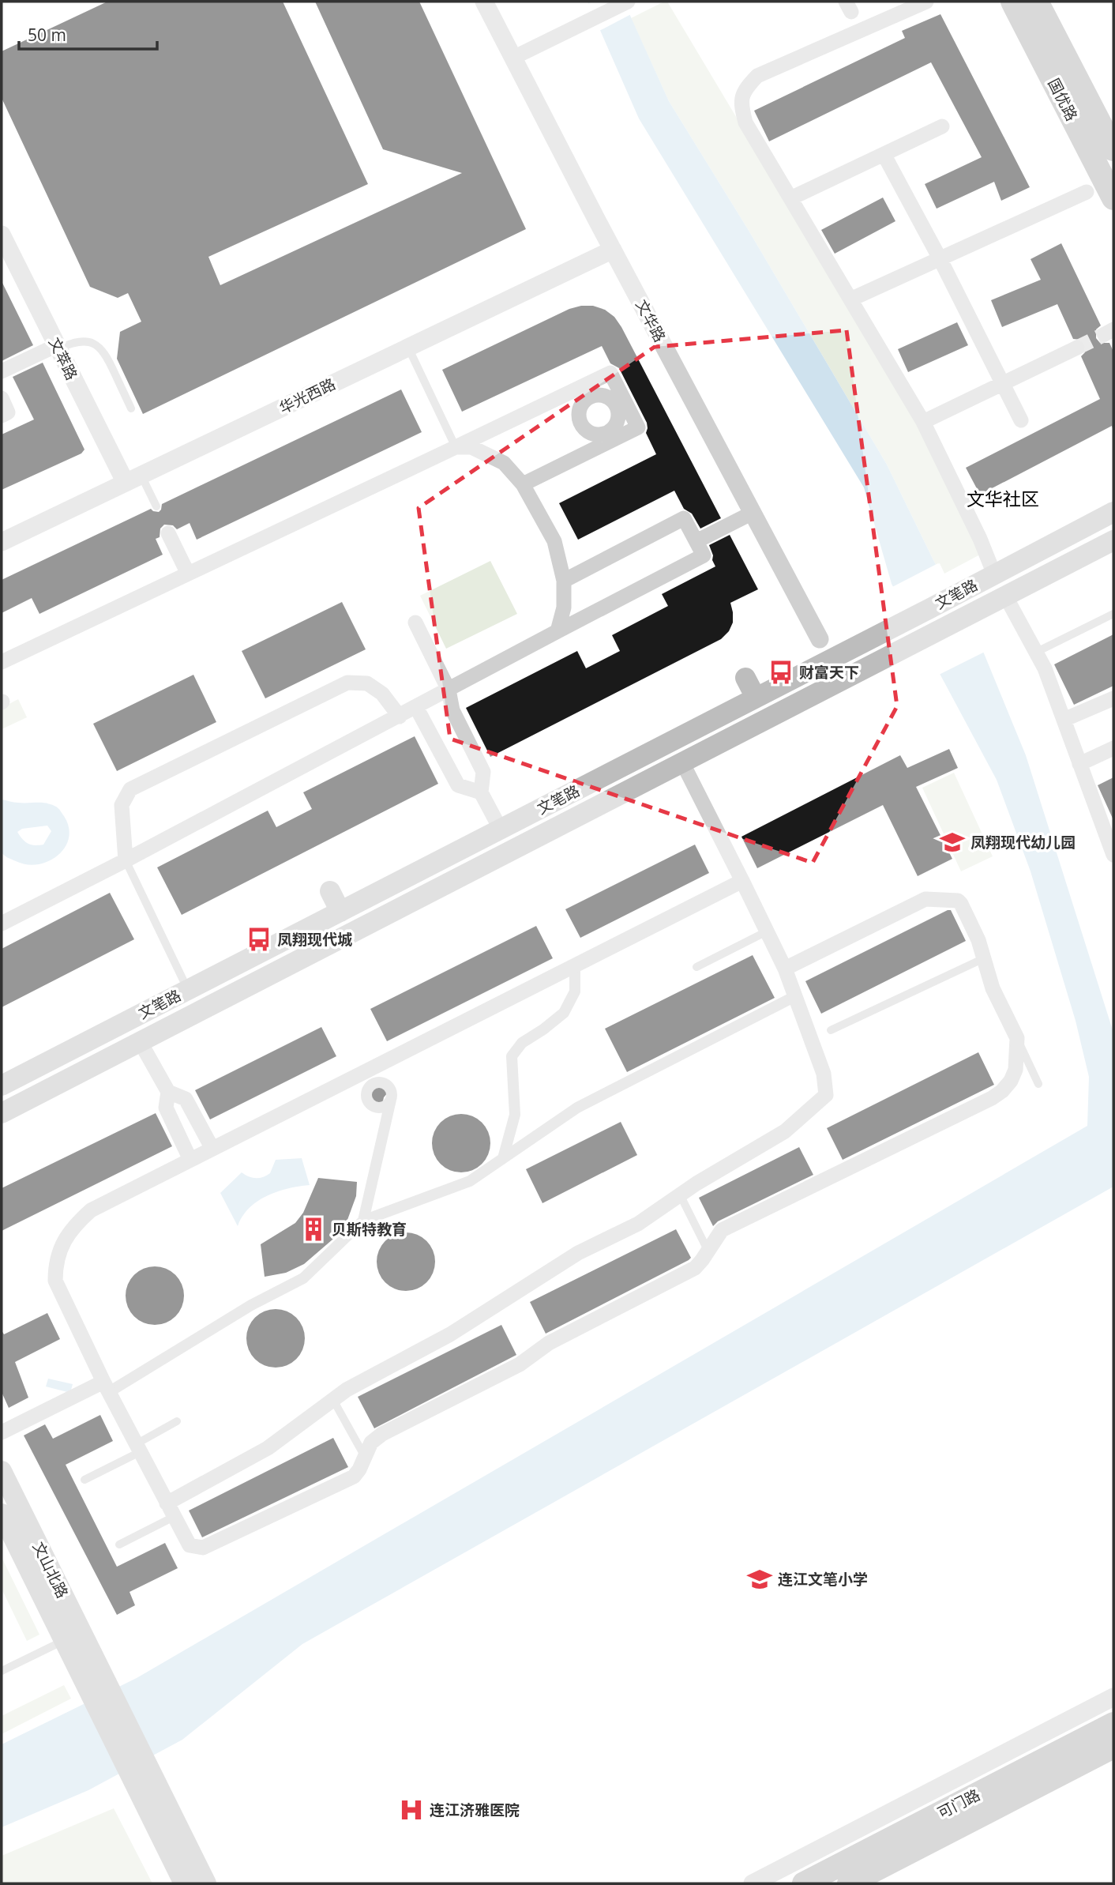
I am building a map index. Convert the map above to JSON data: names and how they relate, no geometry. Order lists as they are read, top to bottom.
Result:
{
  "streets": {
    "main road": [
      "国优路",
      "文笔路",
      "文山北路",
      "可门路"
    ],
    "street": ["文华路", "文萃路", "华光西路"]
  },
  "crossings": [
    ["文华路", "华光西路"],
    ["文萃路", "华光西路"]
  ],
  "districts": ["文华社区"],
  "places": {
    "bus stop": ["财富天下", "凤翔现代城"],
    "school or university": ["凤翔现代幼儿园", "连江文笔小学"],
    "building": ["贝斯特教育"],
    "hospital": ["连江济雅医院"]
  },
  "scale_bar": "50 m"
}
